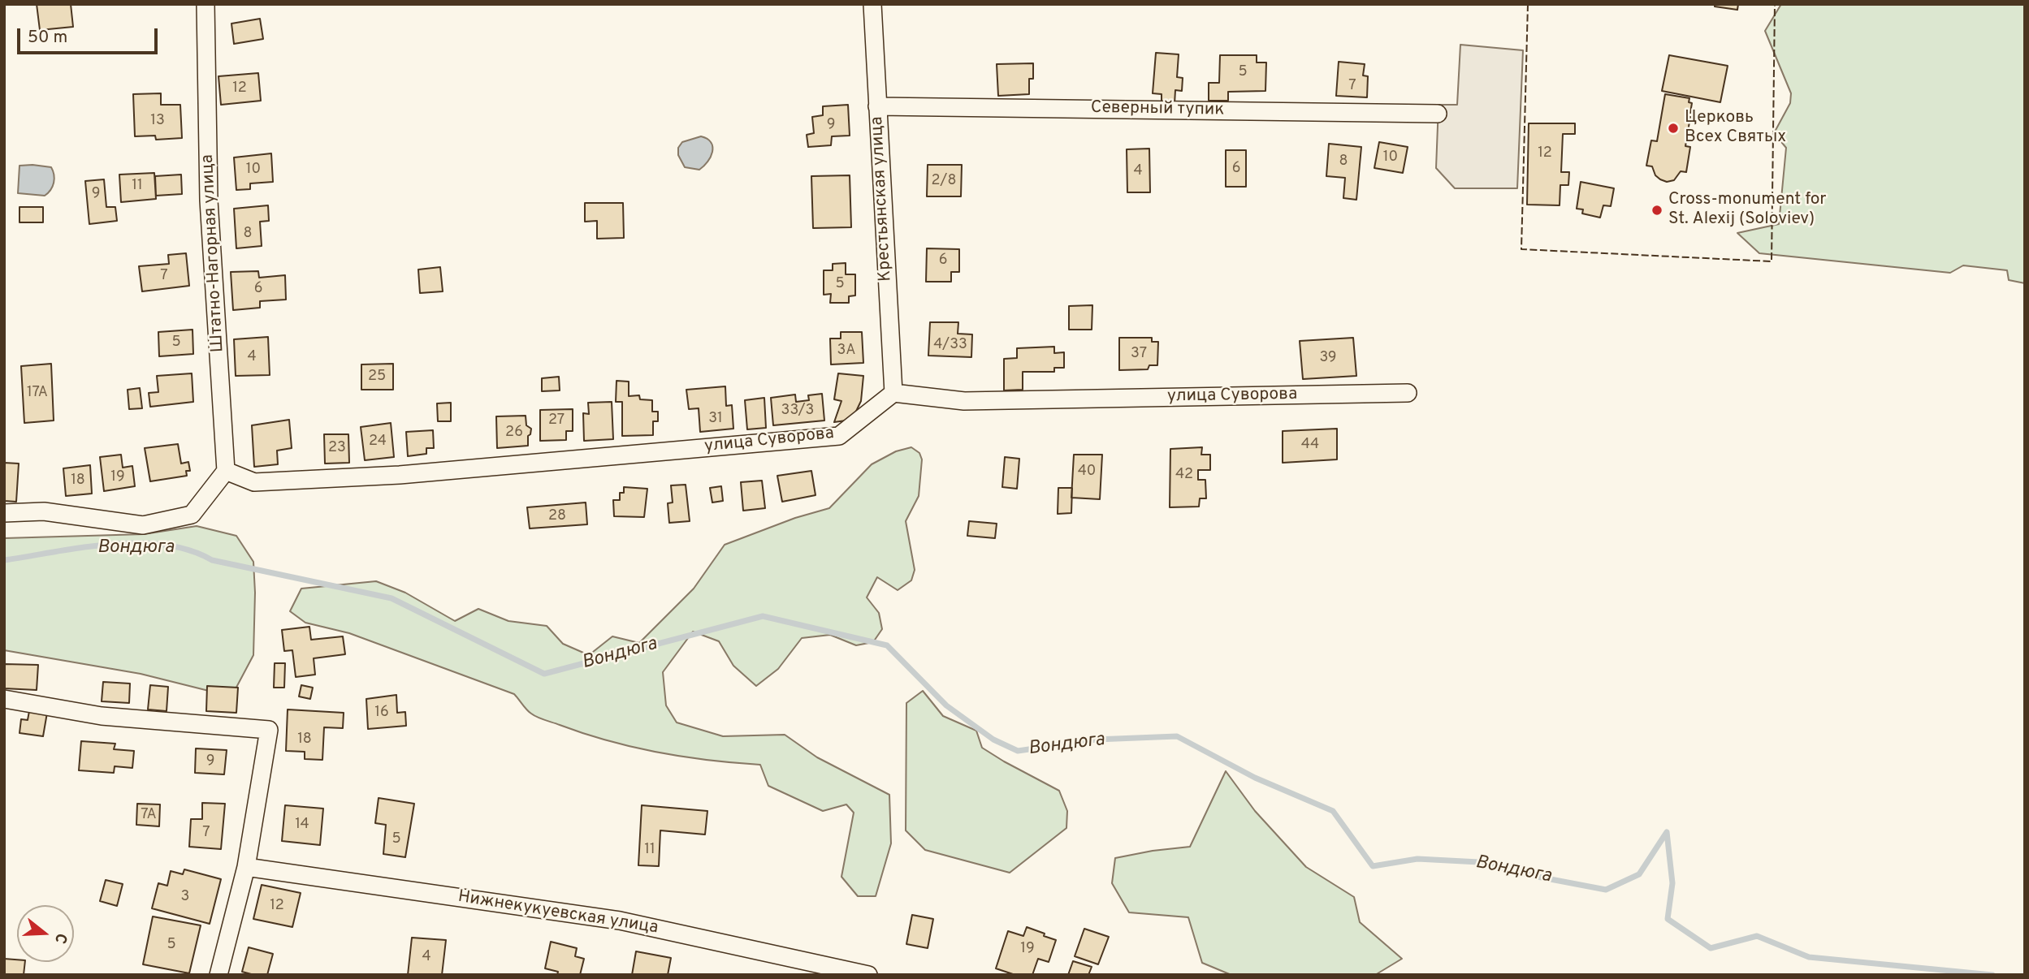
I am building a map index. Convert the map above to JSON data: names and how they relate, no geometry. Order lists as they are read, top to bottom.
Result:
{
  "streets": {
    "street": [
      "Северный тупик",
      "Крестьянская улица",
      "Штатно-Нагорная улица",
      "улица Суворова",
      "Нижнекукуевская улица"
    ]
  },
  "crossings": [
    ["Северный тупик", "Крестьянская улица"],
    ["Крестьянская улица", "улица Суворова"],
    ["Штатно-Нагорная улица", "улица Суворова"]
  ],
  "water": ["Вондюга"],
  "places": ["Церковь Всех Святых", "Cross-monument for St. Alexij (Soloviev)"],
  "house_numbers": [
    "5",
    "7",
    "12",
    "13",
    "9",
    "12",
    "10",
    "8",
    "6",
    "10",
    "4",
    "2/8",
    "11",
    "9",
    "8",
    "6",
    "7",
    "5",
    "6",
    "5",
    "4/33",
    "3А",
    "37",
    "4",
    "39",
    "25",
    "17А",
    "33/3",
    "31",
    "27",
    "26",
    "24",
    "44",
    "23",
    "40",
    "42",
    "19",
    "18",
    "28",
    "16",
    "18",
    "9",
    "7А",
    "14",
    "7",
    "5",
    "11",
    "3",
    "12",
    "5",
    "19",
    "4"
  ],
  "scale_bar": "50 m",
  "north": "right"
}
